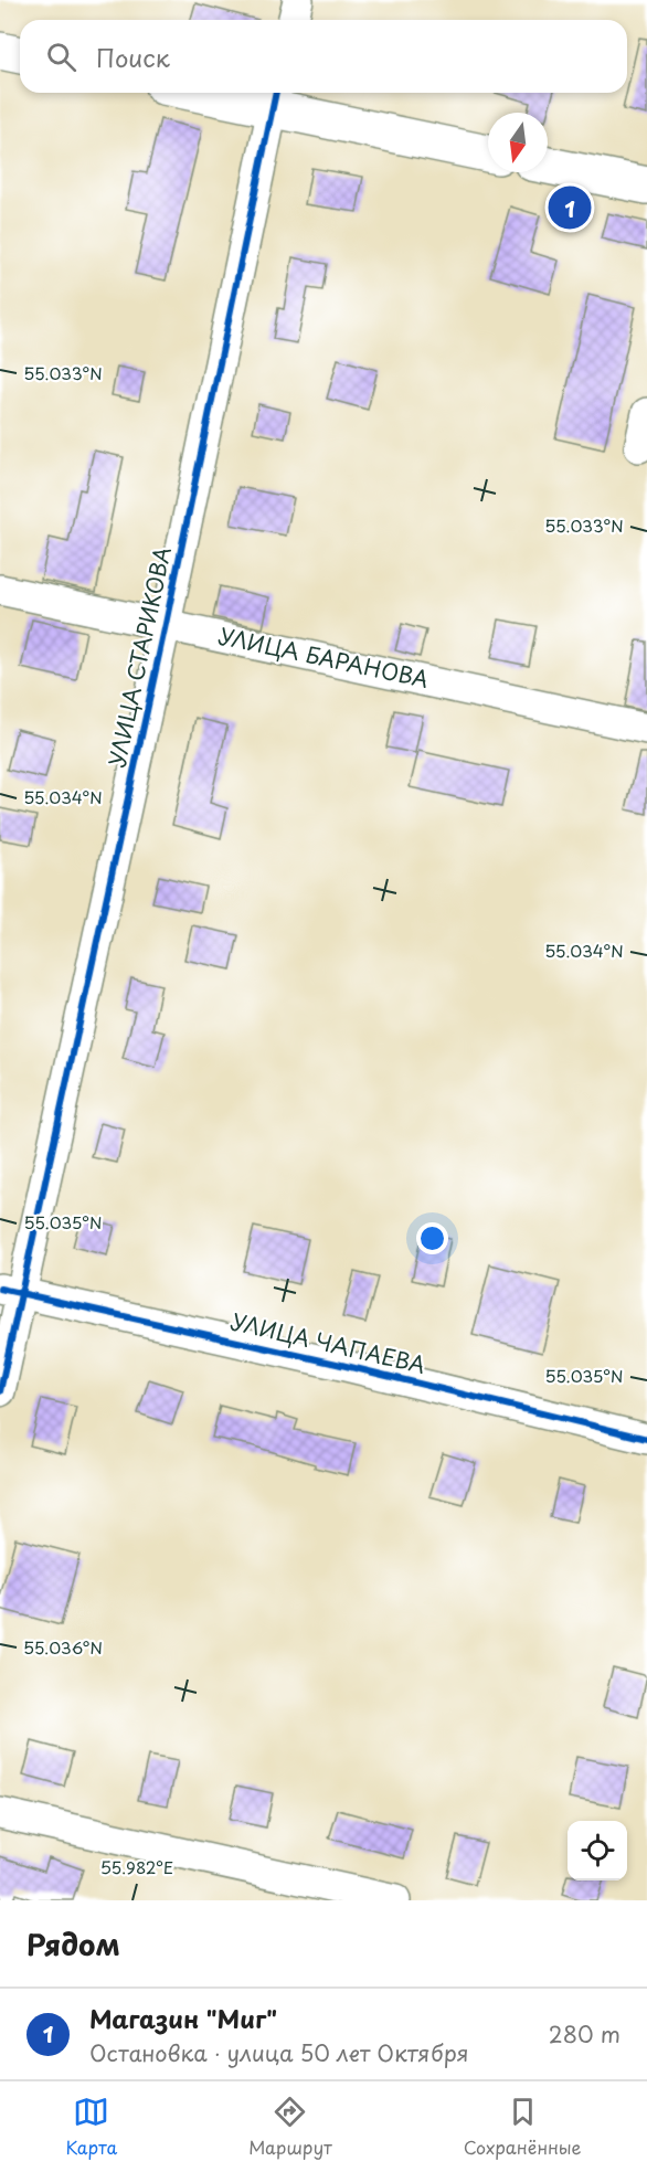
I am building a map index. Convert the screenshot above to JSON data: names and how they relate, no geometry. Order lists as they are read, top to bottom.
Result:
{
  "streets": {
    "street": ["УЛИЦА СТАРИКОВА", "УЛИЦА БАРАНОВА", "УЛИЦА ЧАПАЕВА"]
  },
  "crossings": [
    ["УЛИЦА СТАРИКОВА", "УЛИЦА БАРАНОВА"],
    ["УЛИЦА СТАРИКОВА", "УЛИЦА ЧАПАЕВА"]
  ],
  "north": "bottom",
  "page": {
    "search": "Поиск",
    "pins": "1",
    "heading": "Рядом",
    "list": [
      {
        "mark": "1",
        "name": "Магазин \"Миг\"",
        "note": "Остановка · улица 50 лет Октября",
        "value": "280 m"
      }
    ],
    "nav": ["Карта", "Маршрут", "Сохранённые"]
  },
  "coordinates": [
    "55.033°N",
    "55.034°N",
    "55.035°N",
    "55.036°N",
    "55.982°E"
  ]
}
